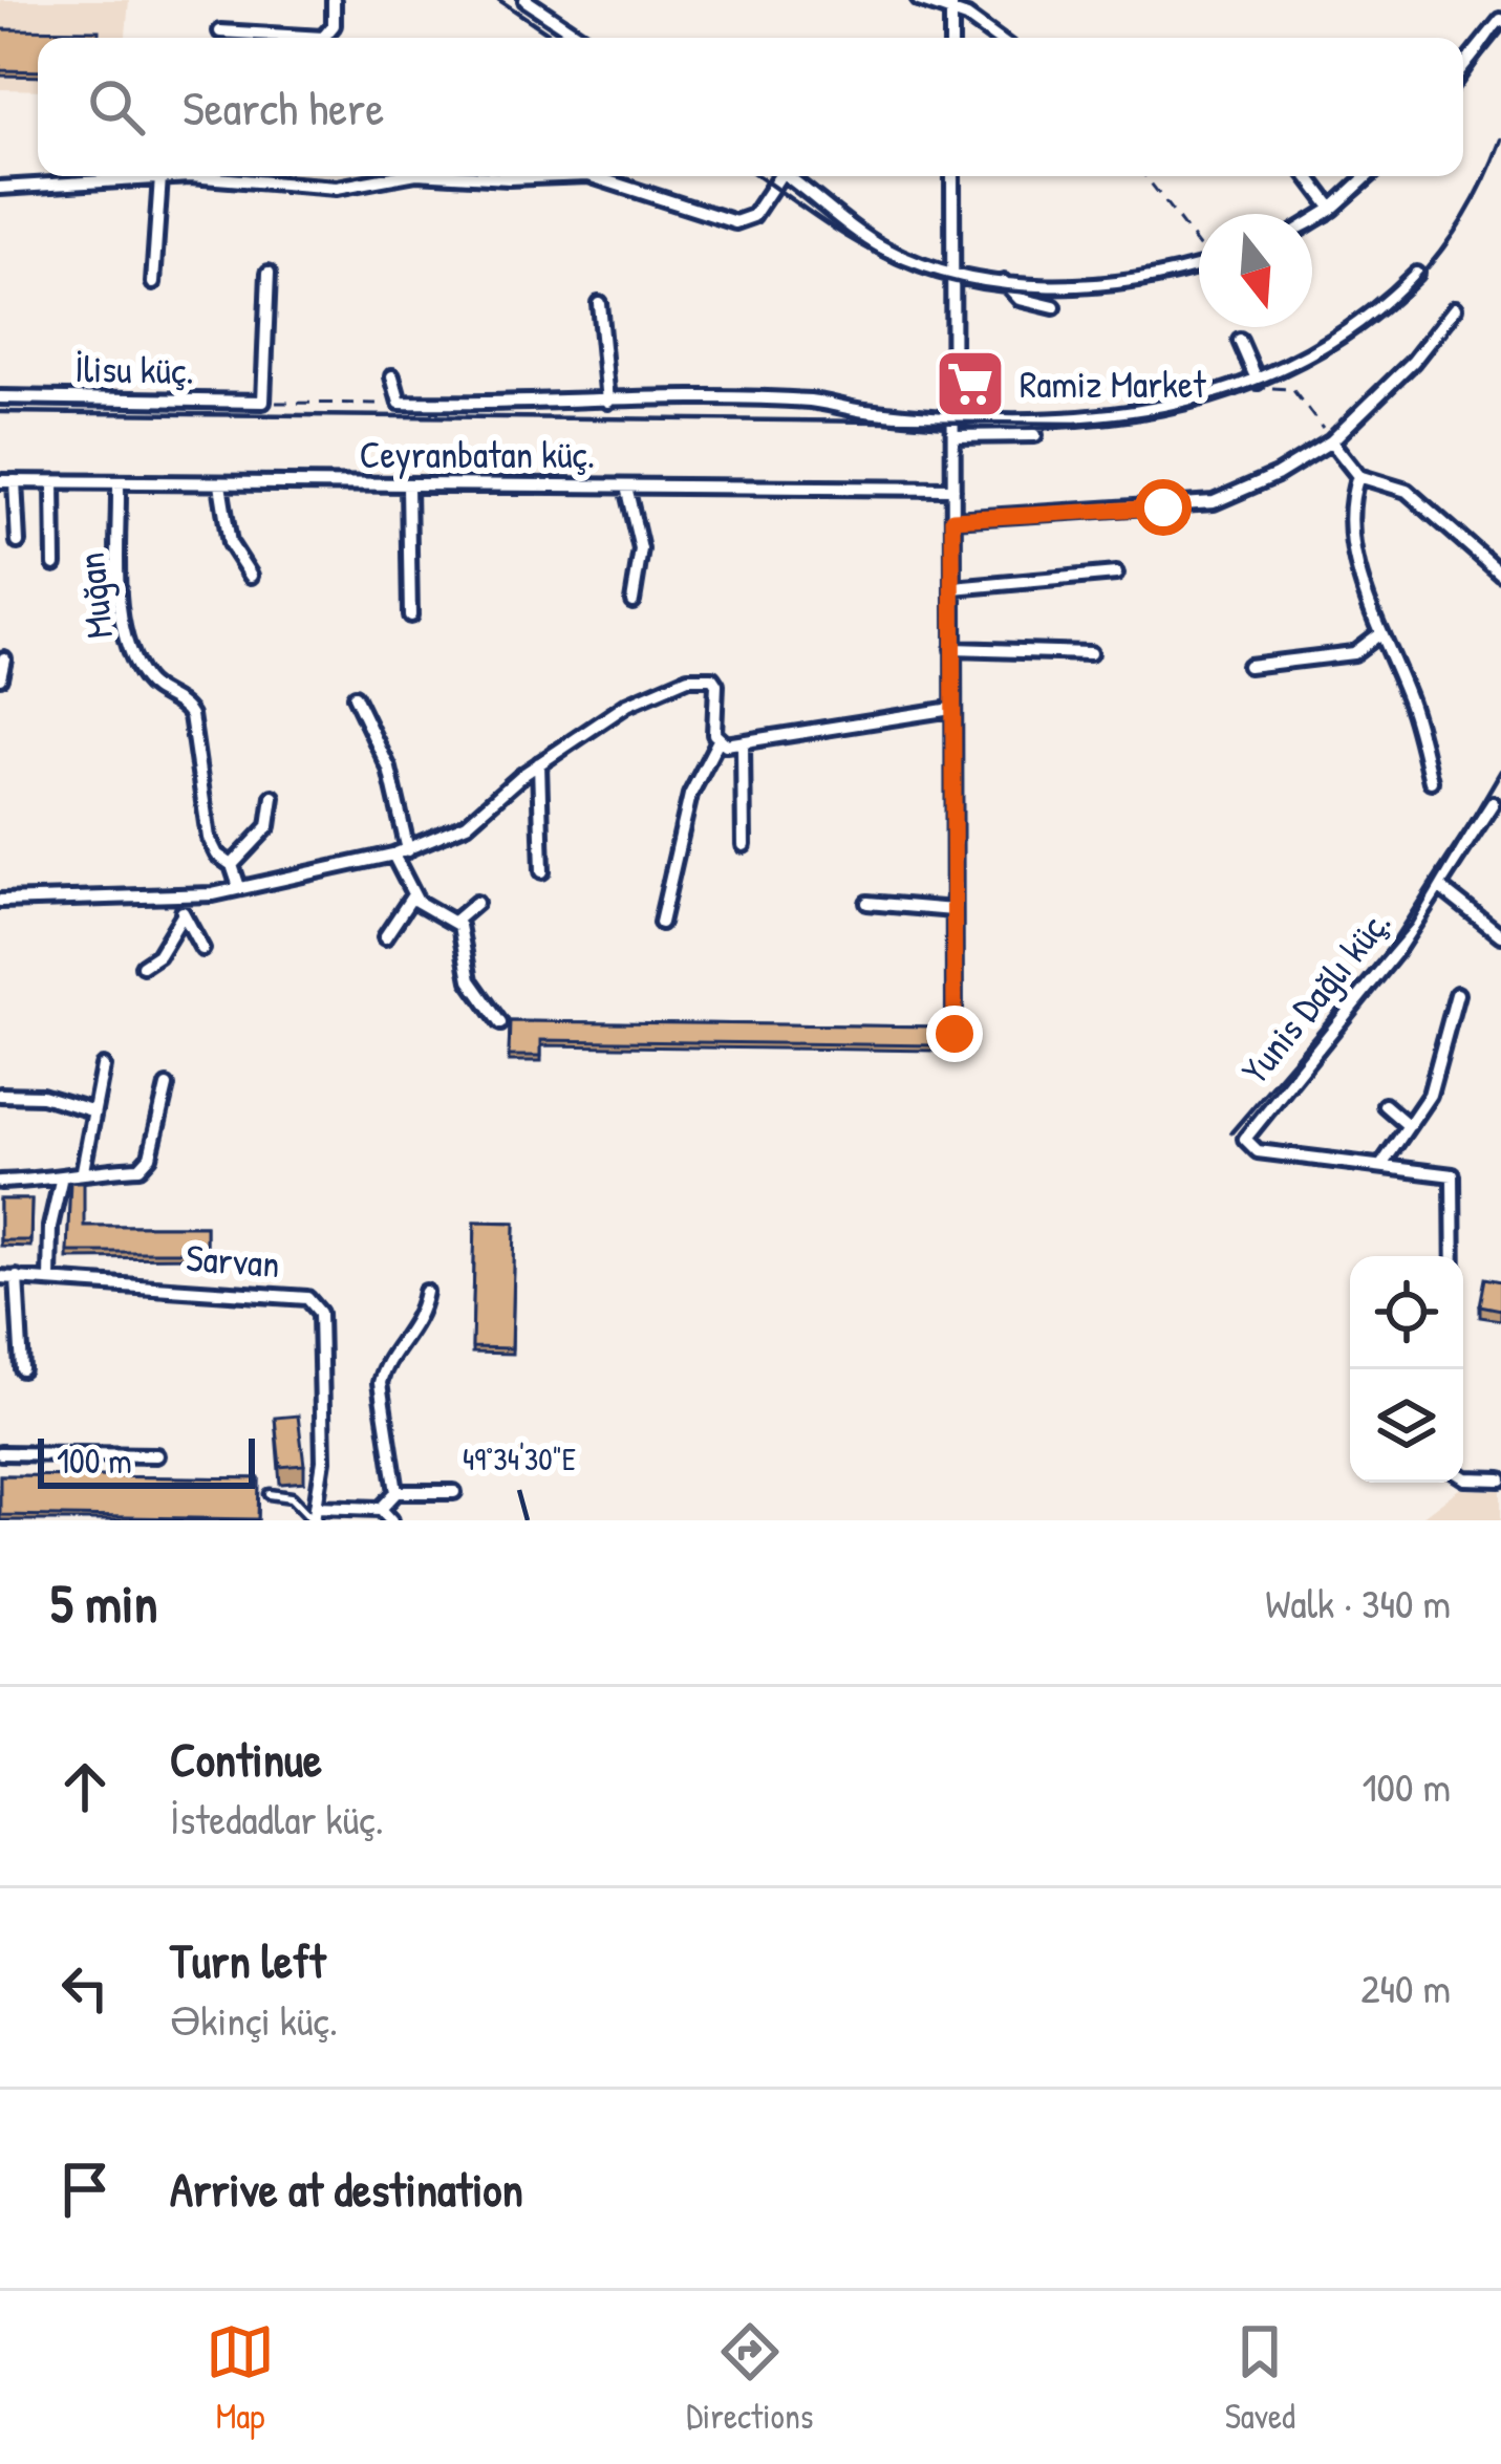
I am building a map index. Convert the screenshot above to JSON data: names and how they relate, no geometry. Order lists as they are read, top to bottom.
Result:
{
  "streets": {
    "street": [
      "İlisu küç.",
      "Ceyranbatan küç.",
      "Muğan",
      "Yunis Dağlı küç.",
      "Sarvan"
    ]
  },
  "crossings": [
    ["Ceyranbatan küç.", "Muğan"]
  ],
  "places": {
    "supermarket": ["Ramiz Market"]
  },
  "scale_bar": "100 m",
  "north": "bottom",
  "page": {
    "search": "Search here",
    "scale": "100 m",
    "heading": ["5 min", "Walk · 340 m"],
    "list": [
      ["Continue", "İstedadlar küç.", "100 m"],
      ["Turn left", "Əkinçi küç.", "240 m"],
      "Arrive at destination"
    ],
    "nav": ["Map", "Directions", "Saved"]
  },
  "coordinates": ["49°34'30\"E"]
}
